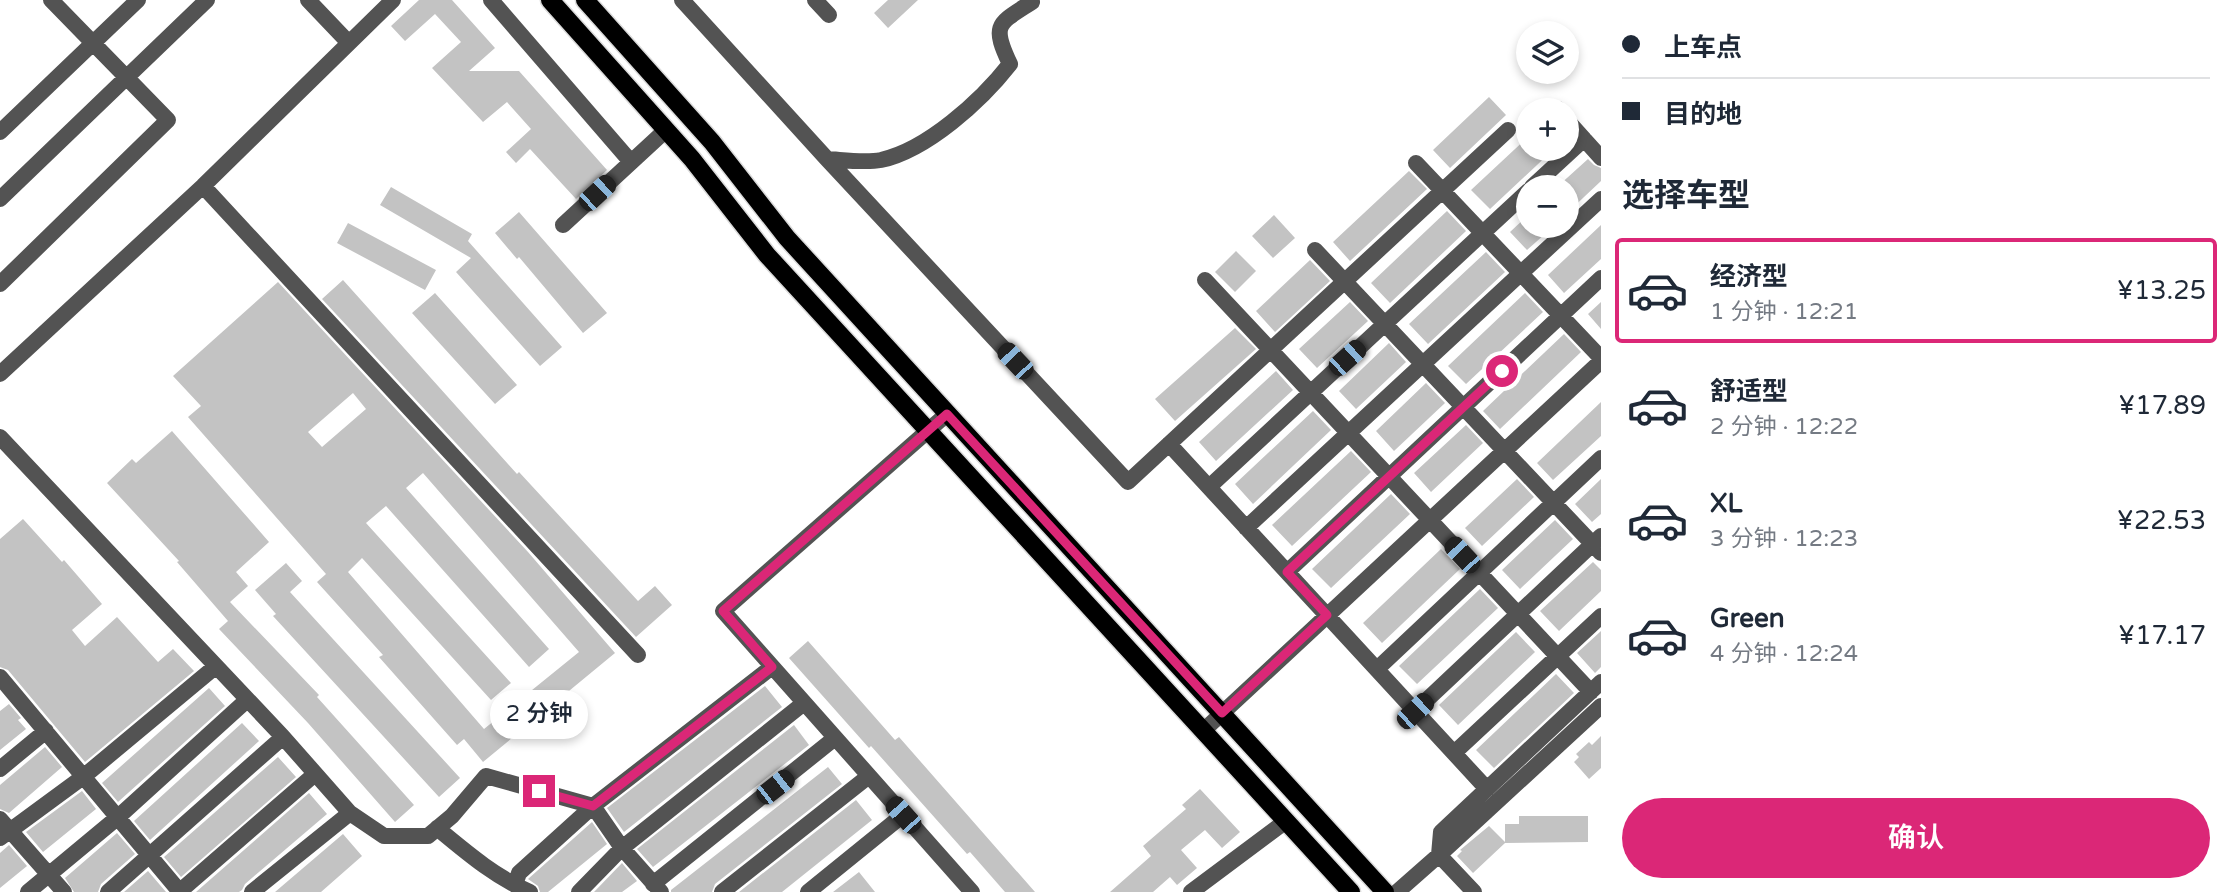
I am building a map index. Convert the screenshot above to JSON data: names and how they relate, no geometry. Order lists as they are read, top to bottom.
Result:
{
  "page": {
    "banner": ["上车点", "目的地"],
    "map_buttons": ["+", "−"],
    "heading": "选择车型",
    "list": [
      {
        "name": "经济型",
        "note": "1 分钟 · 12:21",
        "value": "¥13.25"
      },
      {
        "name": "舒适型",
        "note": "2 分钟 · 12:22",
        "value": "¥17.89"
      },
      {
        "name": "XL",
        "note": "3 分钟 · 12:23",
        "value": "¥22.53"
      },
      {
        "name": "Green",
        "note": "4 分钟 · 12:24",
        "value": "¥17.17"
      }
    ],
    "bubble": "2 分钟",
    "buttons": "确认"
  }
}
